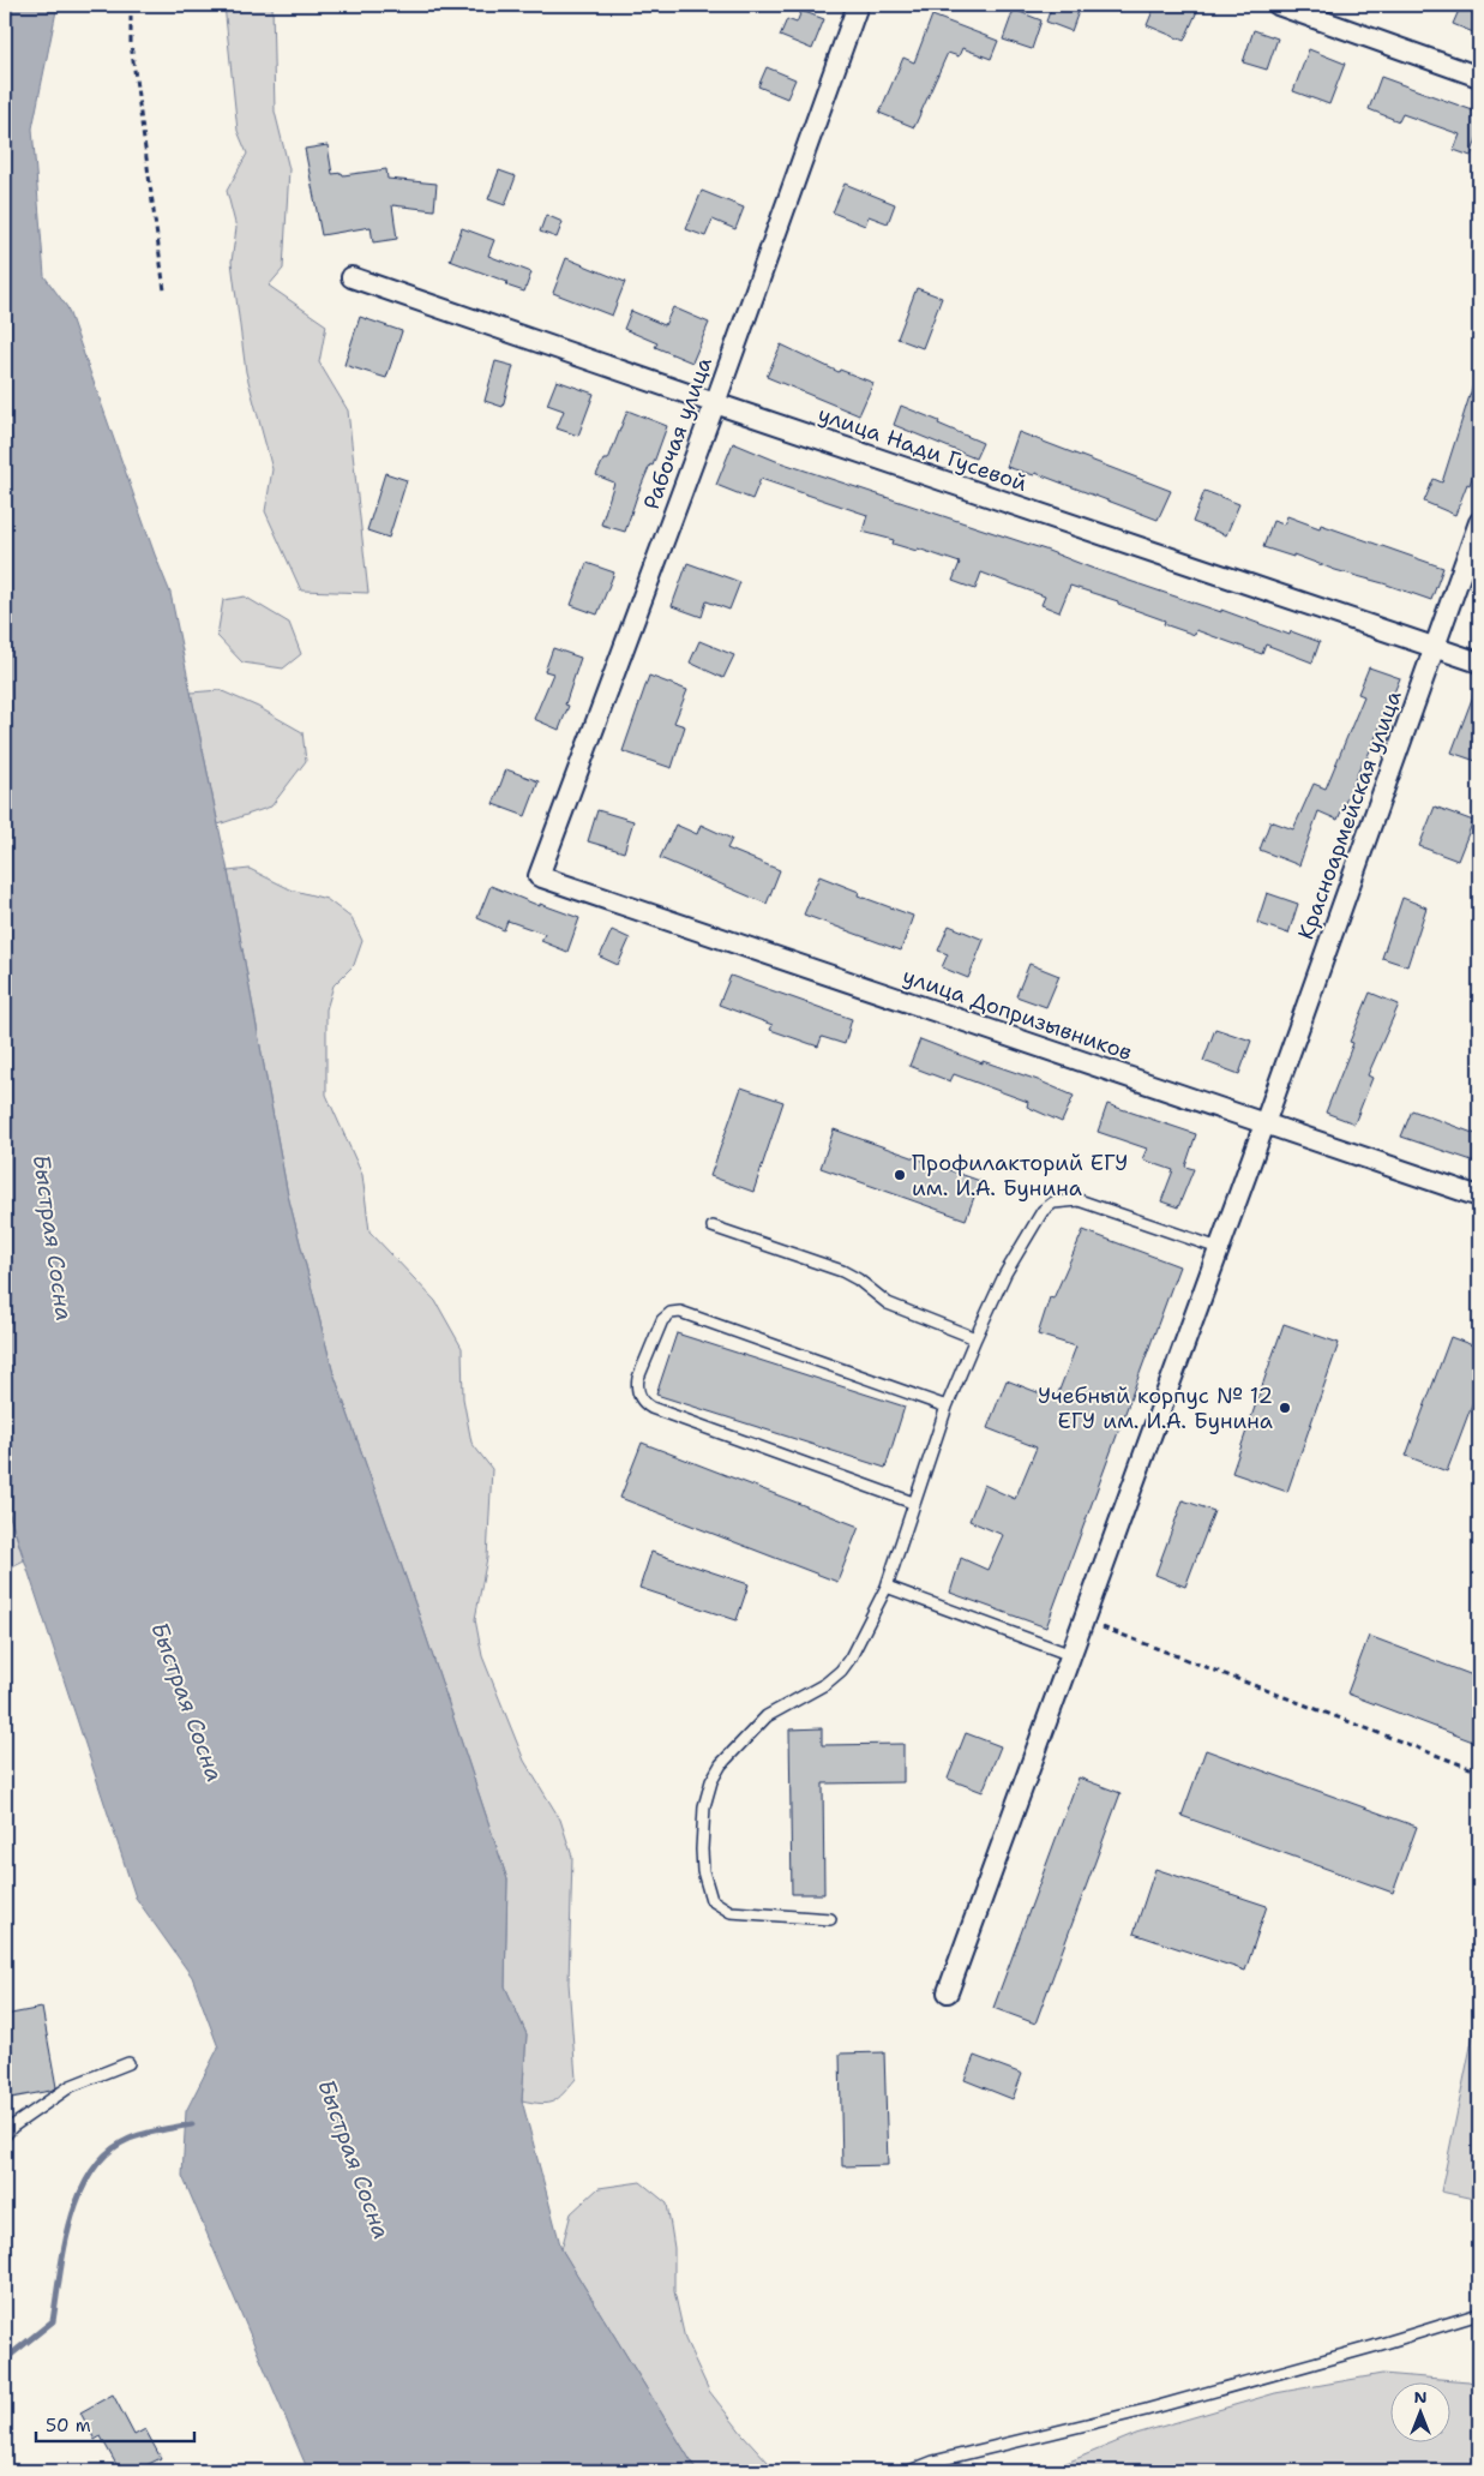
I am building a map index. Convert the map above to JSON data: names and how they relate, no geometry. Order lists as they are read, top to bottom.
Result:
{
  "streets": {
    "street": [
      "Рабочая улица",
      "улица Нади Гусевой",
      "Красноармейская улица",
      "улица Допризывников"
    ]
  },
  "crossings": [
    ["Рабочая улица", "улица Нади Гусевой"],
    ["Рабочая улица", "улица Допризывников"],
    ["улица Нади Гусевой", "Красноармейская улица"],
    ["Красноармейская улица", "улица Допризывников"]
  ],
  "water": ["Быстрая Сосна"],
  "places": ["Профилакторий ЕГУ им. И.А. Бунина", "Учебный корпус № 12 ЕГУ им. И.А. Бунина"],
  "scale_bar": "50 m",
  "north": "top"
}
